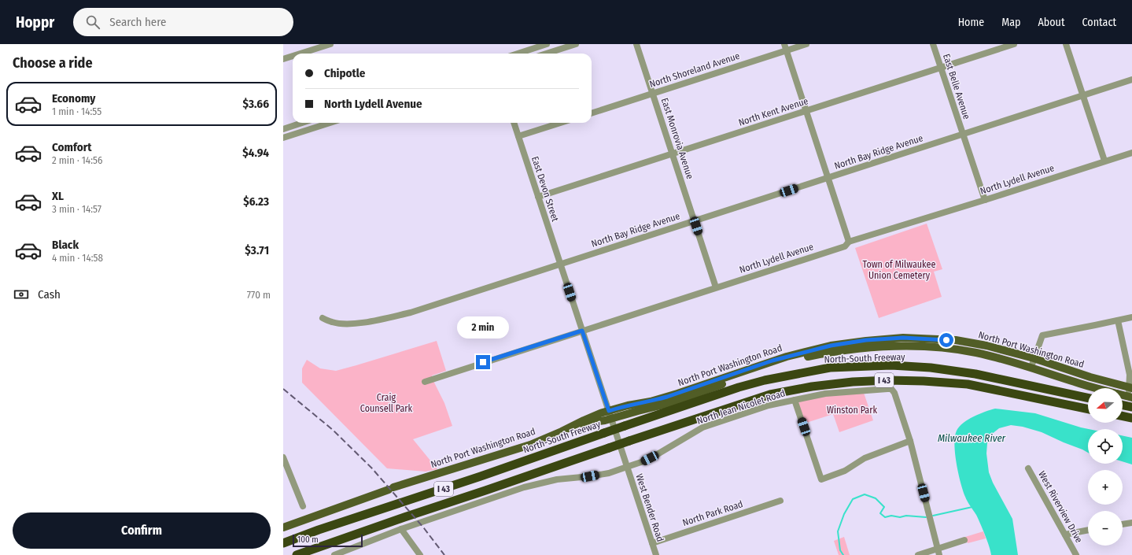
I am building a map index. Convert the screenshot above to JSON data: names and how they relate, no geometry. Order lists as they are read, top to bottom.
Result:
{
  "streets": {
    "highway": ["North-South Freeway", "I 43"],
    "main road": ["North Port Washington Road"],
    "street": [
      "North Shoreland Avenue",
      "East Belle Avenue",
      "North Kent Avenue",
      "East Monrovia Avenue",
      "North Bay Ridge Avenue",
      "North Lydell Avenue",
      "East Devon Street",
      "North Jean Nicolet Road",
      "West Riverview Drive",
      "West Bender Road",
      "North Park Road"
    ]
  },
  "crossings": [
    ["North Shoreland Avenue", "East Monrovia Avenue"],
    ["East Belle Avenue", "North Kent Avenue"],
    ["East Belle Avenue", "North Bay Ridge Avenue"],
    ["East Belle Avenue", "North Lydell Avenue"],
    ["North Kent Avenue", "East Monrovia Avenue"],
    ["North Kent Avenue", "East Devon Street"],
    ["East Monrovia Avenue", "North Bay Ridge Avenue"],
    ["East Monrovia Avenue", "North Lydell Avenue"],
    ["North Bay Ridge Avenue", "East Devon Street"],
    ["North Lydell Avenue", "East Devon Street"],
    ["North Lydell Avenue", "West Bender Road"],
    ["East Devon Street", "West Bender Road"],
    ["North Port Washington Road", "West Bender Road"],
    ["North Jean Nicolet Road", "West Bender Road"],
    ["West Bender Road", "North Park Road"]
  ],
  "water": ["Milwaukee River"],
  "parks": ["Town of Milwaukee Union Cemetery", "Craig Counsell Park", "Winston Park"],
  "scale_bar": "100 m",
  "north": "left",
  "page": {
    "header": "Hoppr",
    "search": "Search here",
    "nav": [
      "Home",
      "Map",
      "About",
      "Contact"
    ],
    "heading": "Choose a ride",
    "banner": ["Chipotle", "North Lydell Avenue"],
    "list": [
      {
        "name": "Economy",
        "note": "1 min · 14:55",
        "value": "$3.66"
      },
      {
        "name": "Comfort",
        "note": "2 min · 14:56",
        "value": "$4.94"
      },
      {
        "name": "XL",
        "note": "3 min · 14:57",
        "value": "$6.23"
      },
      {
        "name": "Black",
        "note": "4 min · 14:58",
        "value": "$3.71"
      }
    ],
    "pay": ["Cash", "770 m"],
    "bubble": "2 min",
    "map_buttons": ["+", "−"],
    "buttons": "Confirm",
    "scale": "100 m"
  }
}
